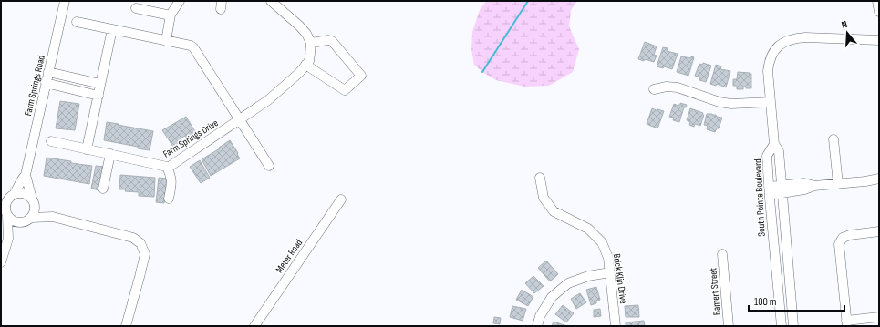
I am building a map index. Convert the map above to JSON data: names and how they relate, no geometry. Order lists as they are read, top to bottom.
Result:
{
  "streets": {
    "street": [
      "Farm Springs Road",
      "Farm Springs Drive",
      "South Pointe Boulevard",
      "Meter Road",
      "Brick Klin Drive",
      "Bamert Street"
    ]
  },
  "scale_bar": "100 m",
  "north": "top"
}
